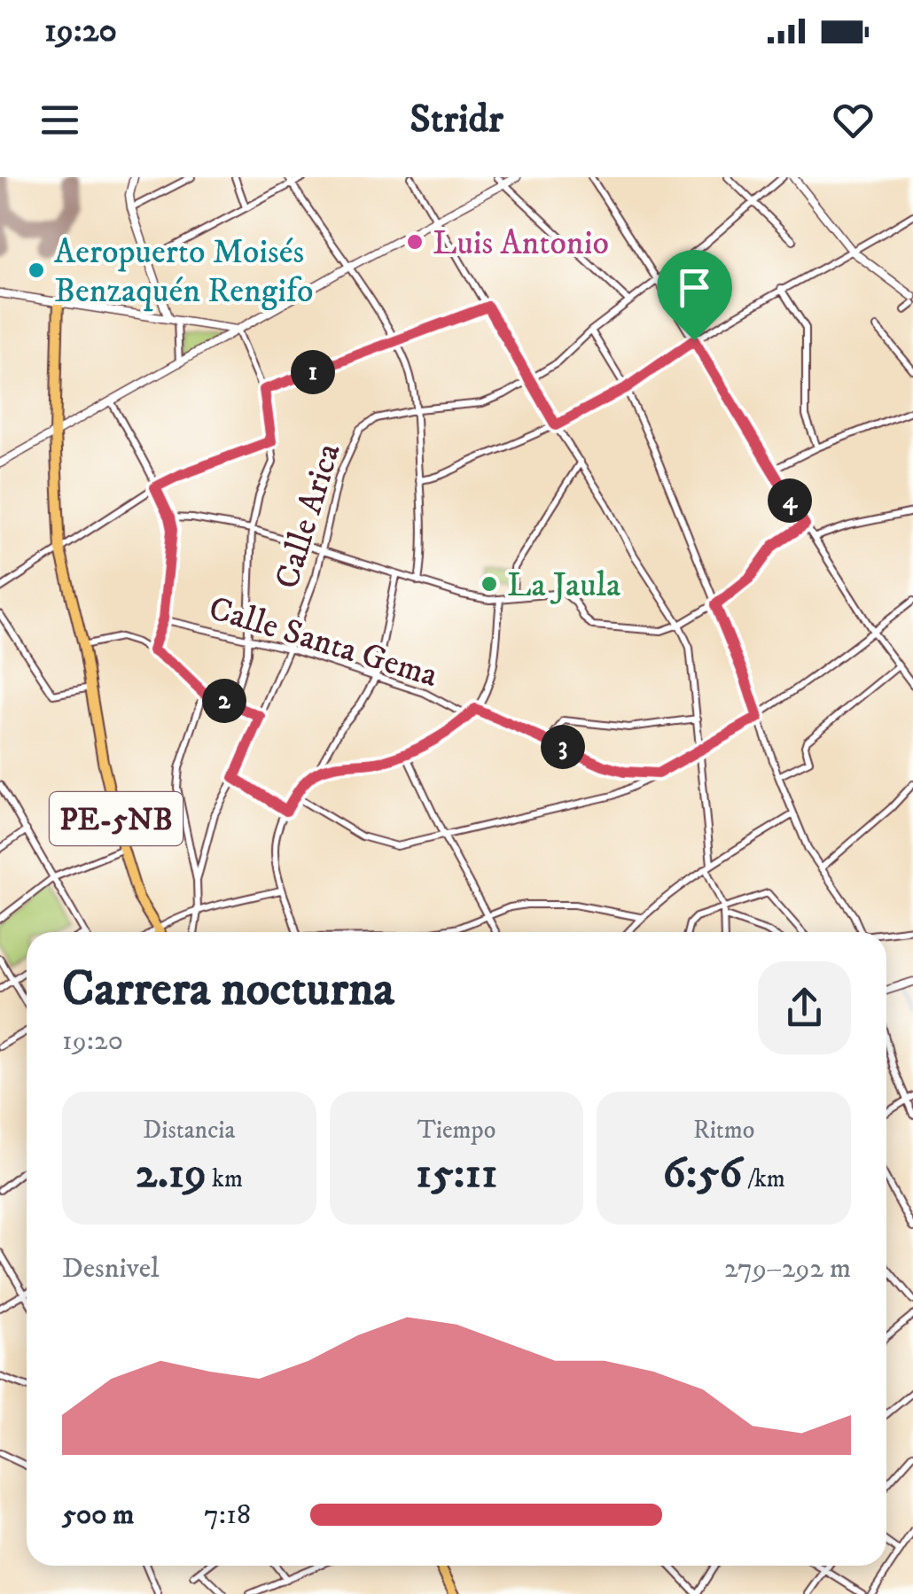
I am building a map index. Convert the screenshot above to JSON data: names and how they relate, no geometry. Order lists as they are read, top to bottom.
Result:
{
  "streets": {
    "highway": ["PE-5NB"],
    "street": ["Calle Arica", "Calle Santa Gema"]
  },
  "crossings": [
    ["Calle Arica", "Calle Santa Gema"]
  ],
  "places": ["Luis Antonio", "Aeropuerto Moisés Benzaquén Rengifo", "La Jaula"],
  "page": {
    "status": "19:20",
    "header": "Stridr",
    "pins": [
      "1",
      "4",
      "2",
      "3"
    ],
    "heading": ["Carrera nocturna", "19:20"],
    "stats": [
      ["Distancia", "2.19 km"],
      ["Tiempo", "15:11"],
      ["Ritmo", "6:56 /km"]
    ],
    "chart": ["Desnivel", "279–292 m"],
    "list": [
      {
        "name": "500 m",
        "note": "7:18"
      }
    ]
  }
}
